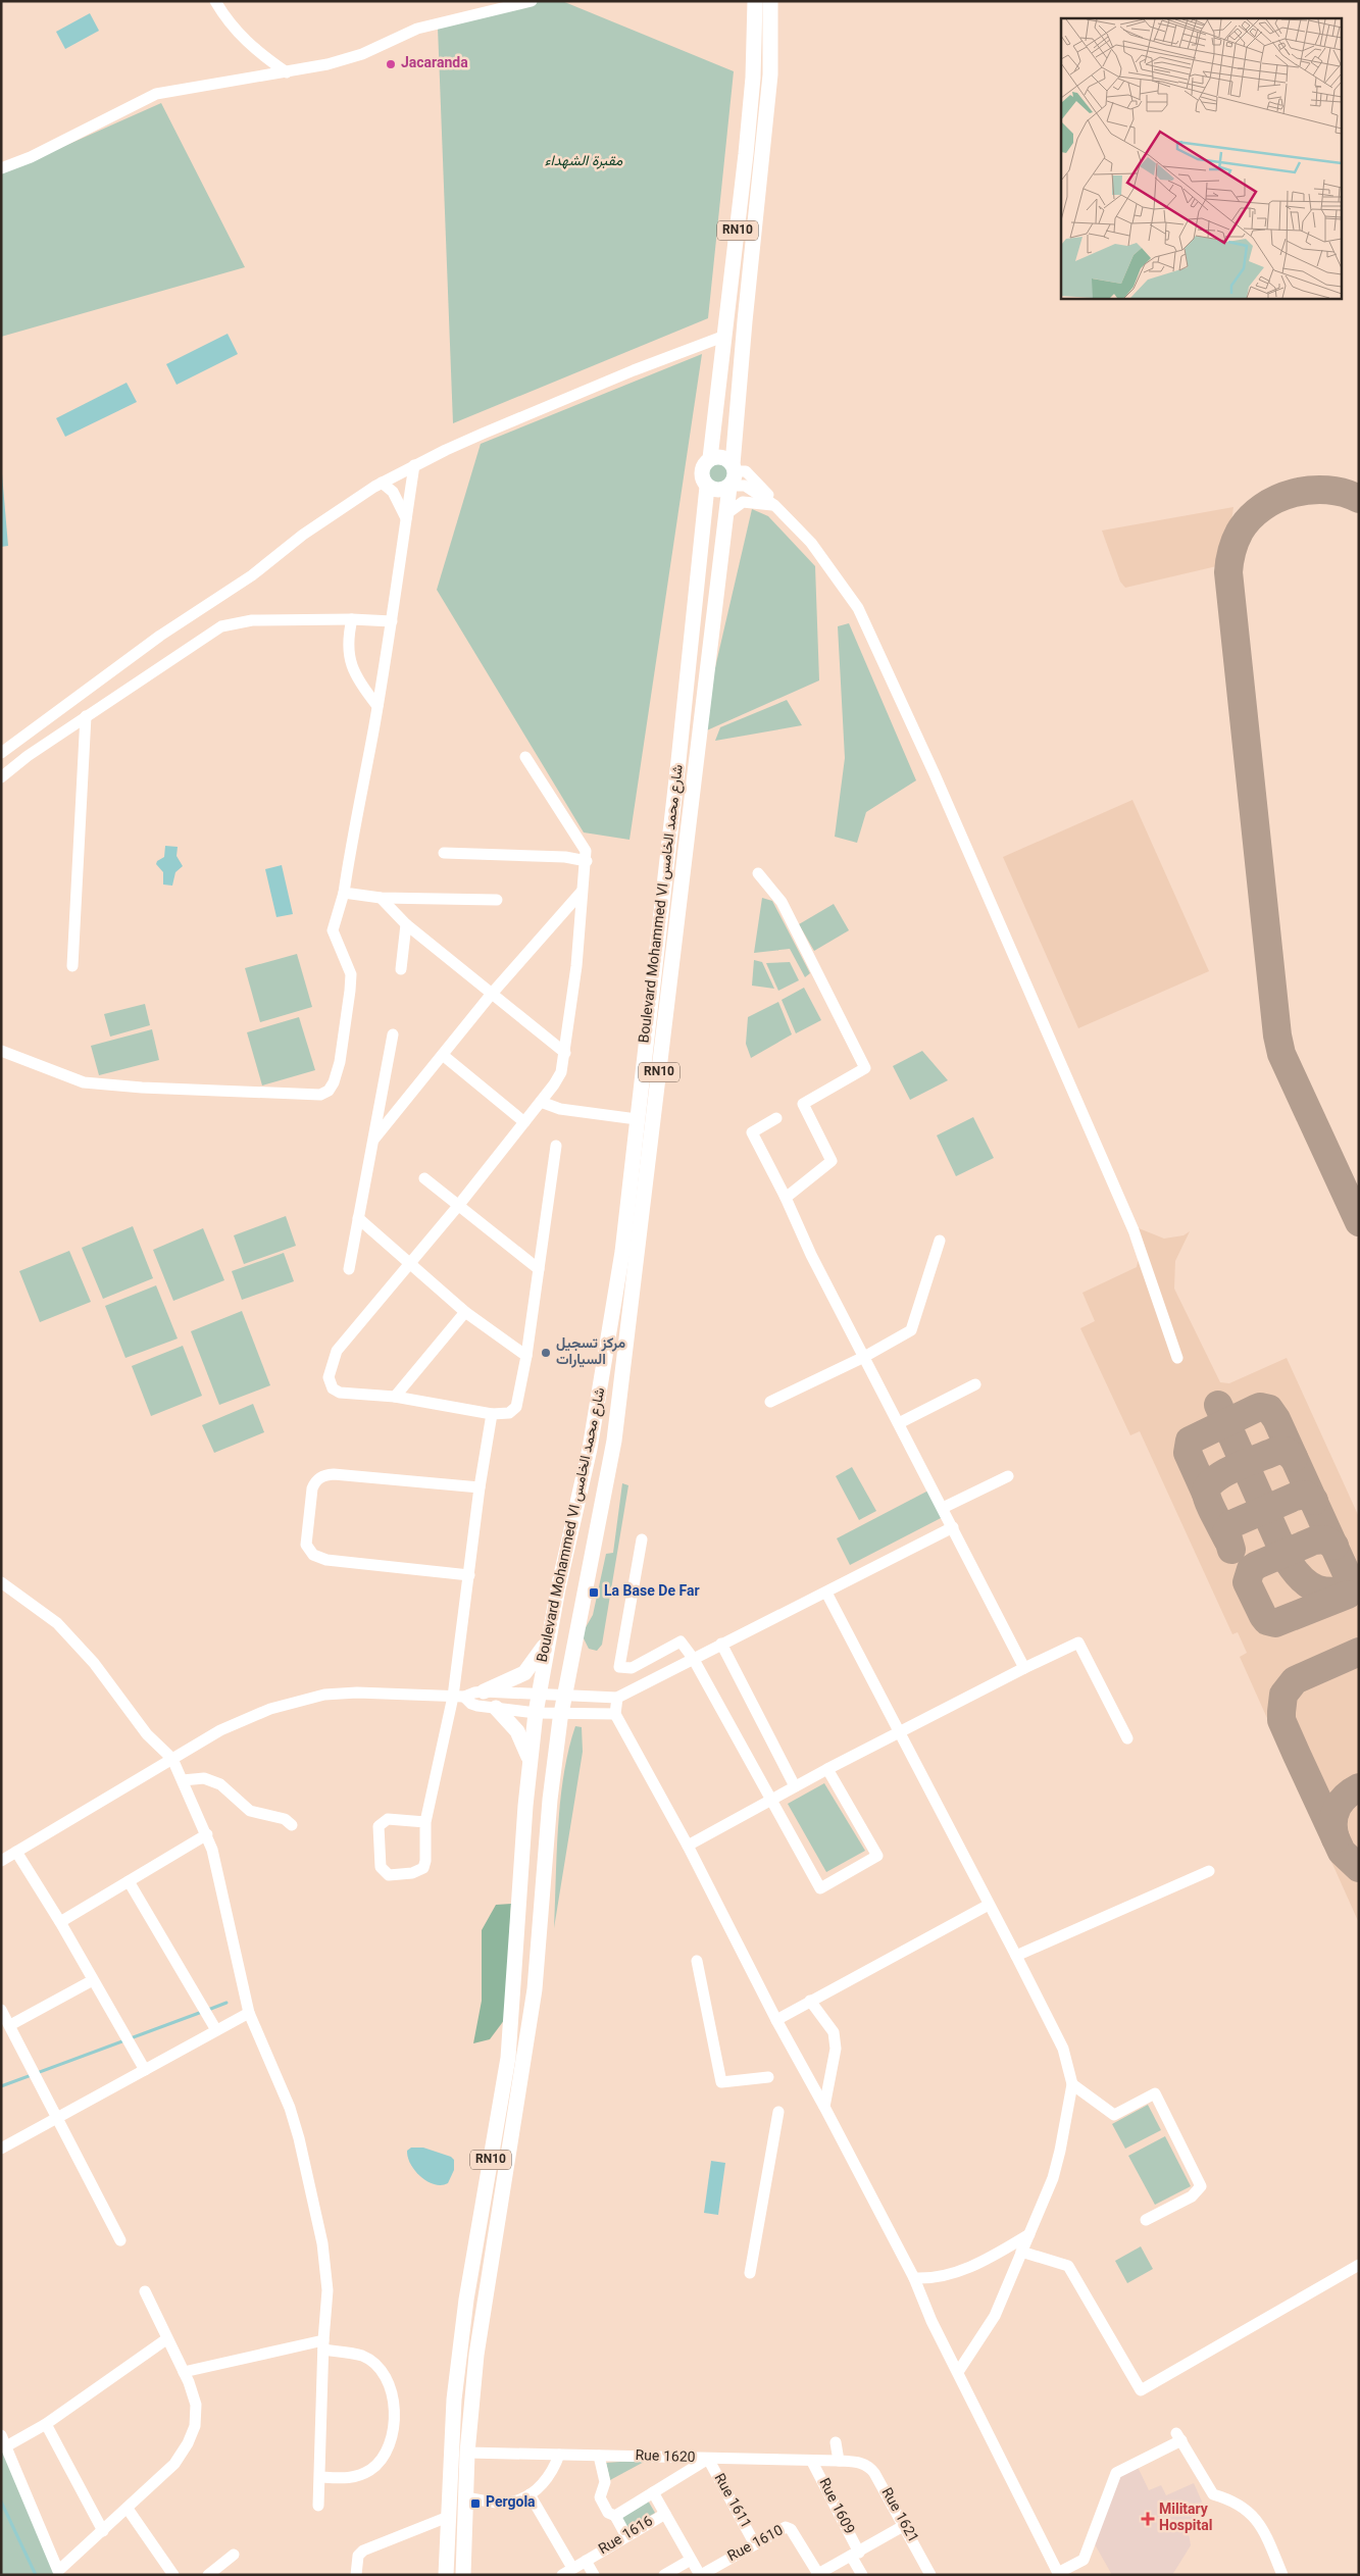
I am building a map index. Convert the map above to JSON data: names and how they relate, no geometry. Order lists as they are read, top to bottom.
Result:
{
  "streets": {
    "main road": ["RN10", "Boulevard Mohammed VI شارع محمد الخامس"],
    "street": [
      "Rue 1620",
      "Rue 1611",
      "Rue 1609",
      "Rue 1621",
      "Rue 1616",
      "Rue 1610"
    ]
  },
  "crossings": [
    ["RN10", "Boulevard Mohammed VI شارع محمد الخامس"],
    ["RN10", "Rue 1620"],
    ["Rue 1620", "Rue 1611"],
    ["Rue 1620", "Rue 1609"],
    ["Rue 1620", "Rue 1621"],
    ["Rue 1611", "Rue 1610"]
  ],
  "parks": ["مقبرة الشهداء"],
  "places": {
    "other": ["Jacaranda", "مركز تسجيل السيارات"],
    "transit": ["La Base De Far", "Pergola"],
    "health": ["Military Hospital"]
  }
}
